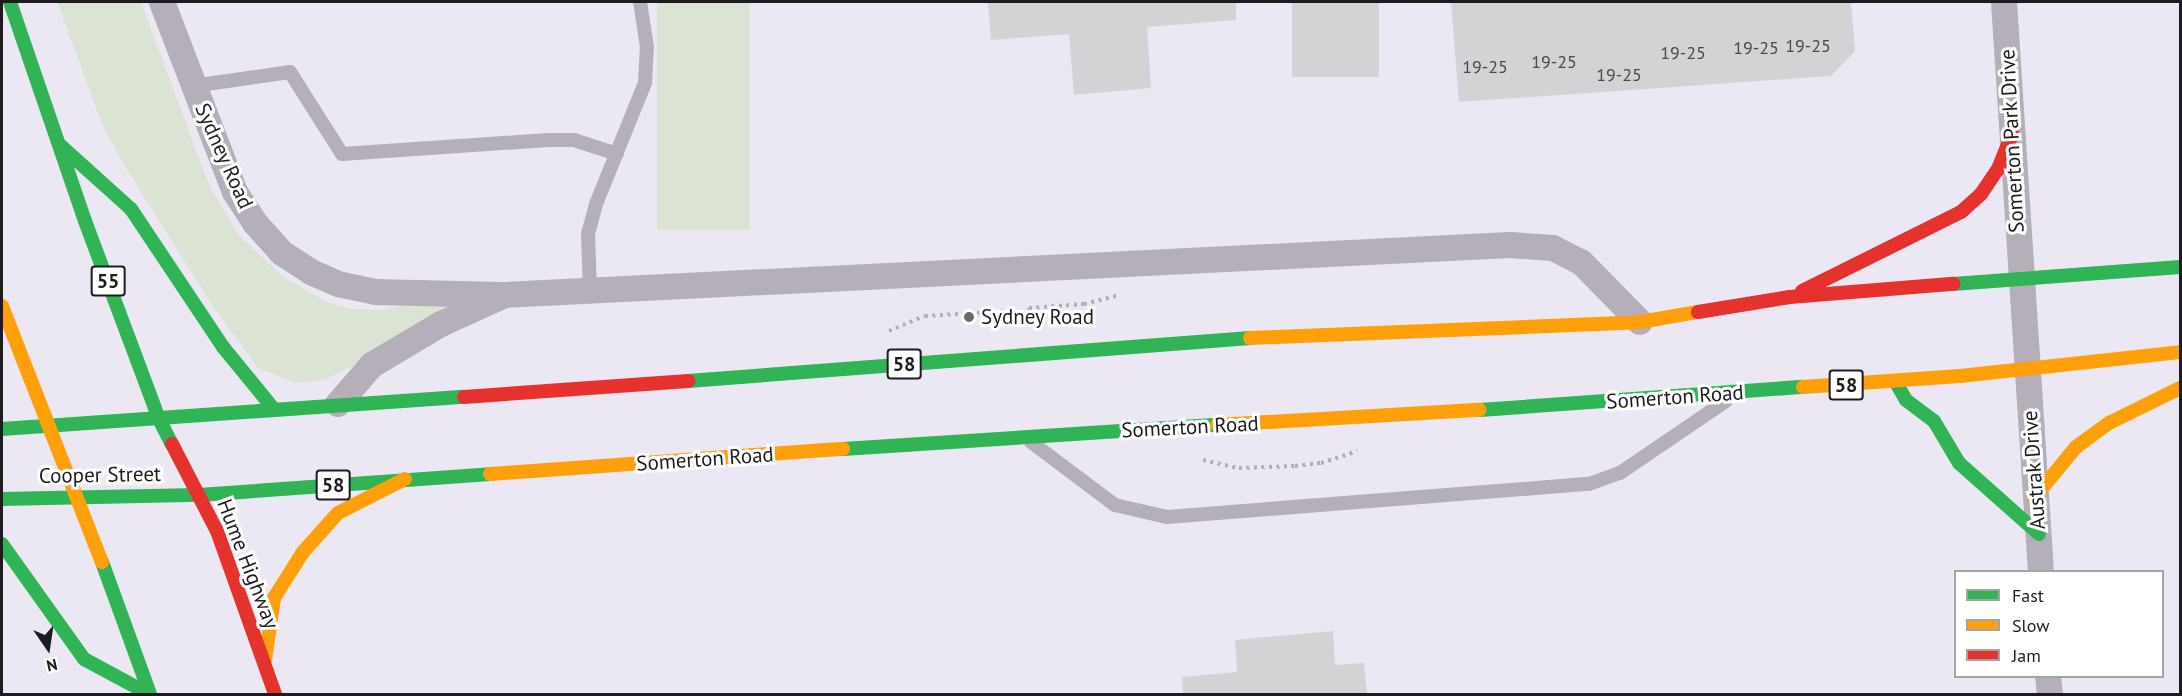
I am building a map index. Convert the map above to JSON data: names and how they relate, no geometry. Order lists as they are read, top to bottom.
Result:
{
  "streets": {
    "main road": [
      "55",
      "58",
      "Somerton Road",
      "Cooper Street",
      "Hume Highway"
    ],
    "street": ["Somerton Park Drive", "Sydney Road", "Austrak Drive"]
  },
  "crossings": [
    ["Somerton Park Drive", "58"],
    ["Somerton Park Drive", "Somerton Road"],
    ["Somerton Park Drive", "Austrak Drive"],
    ["55", "58"],
    ["55", "Hume Highway"],
    ["58", "Hume Highway"],
    ["Somerton Road", "Austrak Drive"],
    ["Somerton Road", "Cooper Street"],
    ["Somerton Road", "Hume Highway"],
    ["Cooper Street", "Hume Highway"]
  ],
  "places": ["Sydney Road"],
  "house_numbers": [
    "19-25",
    "19-25",
    "19-25",
    "19-25",
    "19-25",
    "19-25"
  ],
  "legend": ["Fast", "Slow", "Jam"],
  "north": "bottom"
}
